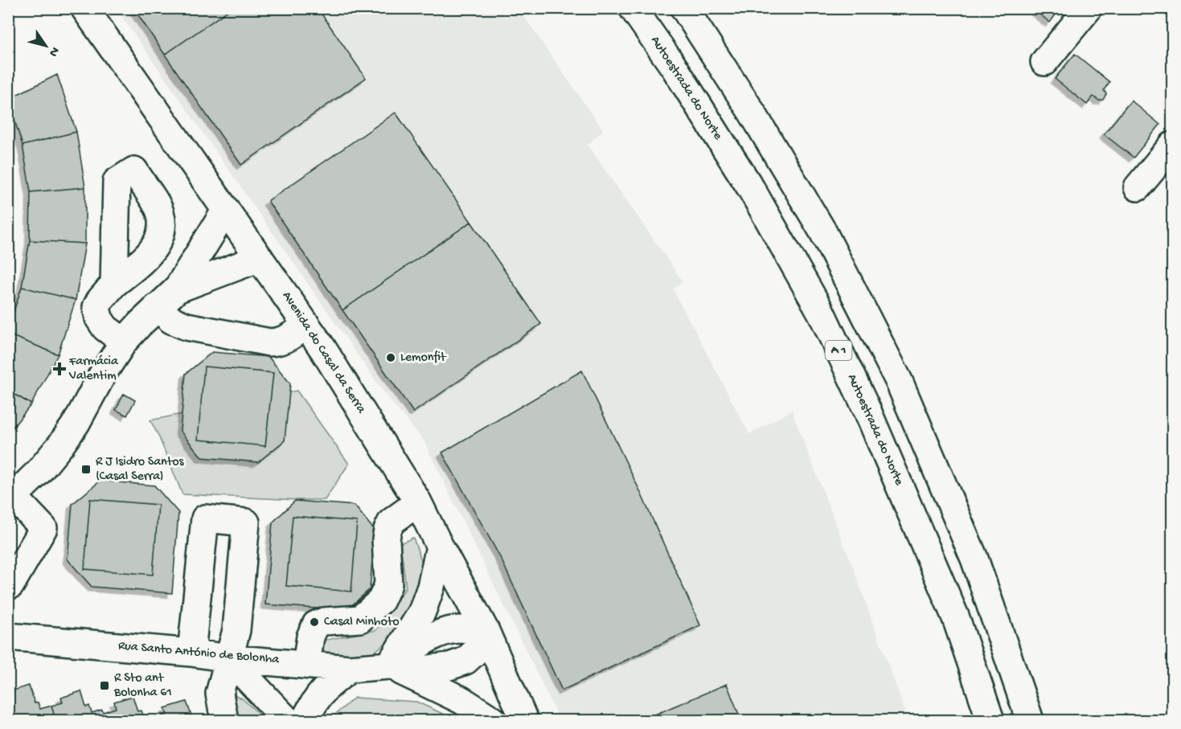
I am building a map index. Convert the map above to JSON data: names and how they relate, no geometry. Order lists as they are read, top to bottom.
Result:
{
  "streets": {
    "main road": [
      "Autoestrada do Norte",
      "A 1",
      "Avenida do Casal da Serra",
      "Rua Santo António de Bolonha"
    ]
  },
  "places": {
    "other": ["Lemonfit", "Casal Minhoto"],
    "health": ["Farmácia Valentim"],
    "transit": ["R J Isidro Santos (Casal Serra)", "R Sto ant Bolonha 61"]
  },
  "north": "bottom right"
}
